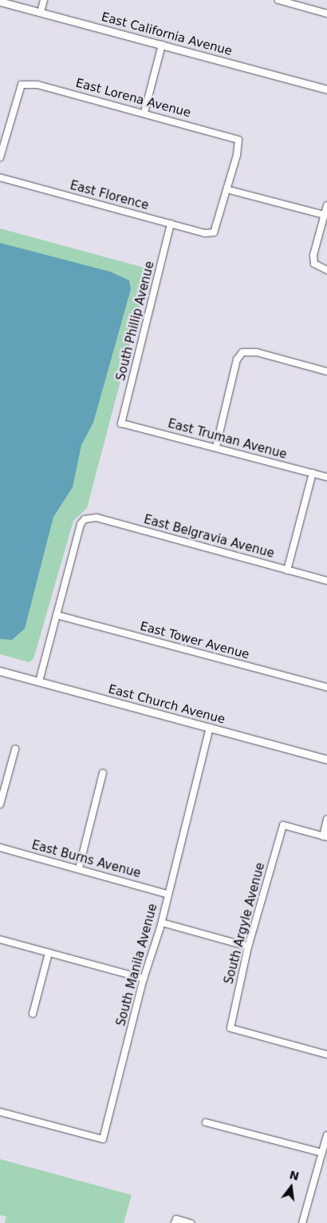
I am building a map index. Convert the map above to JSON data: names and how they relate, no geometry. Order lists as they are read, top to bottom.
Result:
{
  "streets": {
    "street": [
      "East California Avenue",
      "East Lorena Avenue",
      "East Florence",
      "South Phillip Avenue",
      "East Truman Avenue",
      "East Belgravia Avenue",
      "East Tower Avenue",
      "East Church Avenue",
      "East Burns Avenue",
      "South Argyle Avenue",
      "South Manila Avenue"
    ]
  },
  "crossings": [
    ["East Lorena Avenue", "East Florence"],
    ["East Florence", "South Phillip Avenue"],
    ["South Phillip Avenue", "East Truman Avenue"],
    ["East Belgravia Avenue", "East Tower Avenue"],
    ["East Church Avenue", "South Manila Avenue"],
    ["East Burns Avenue", "South Manila Avenue"]
  ],
  "north": "top"
}
